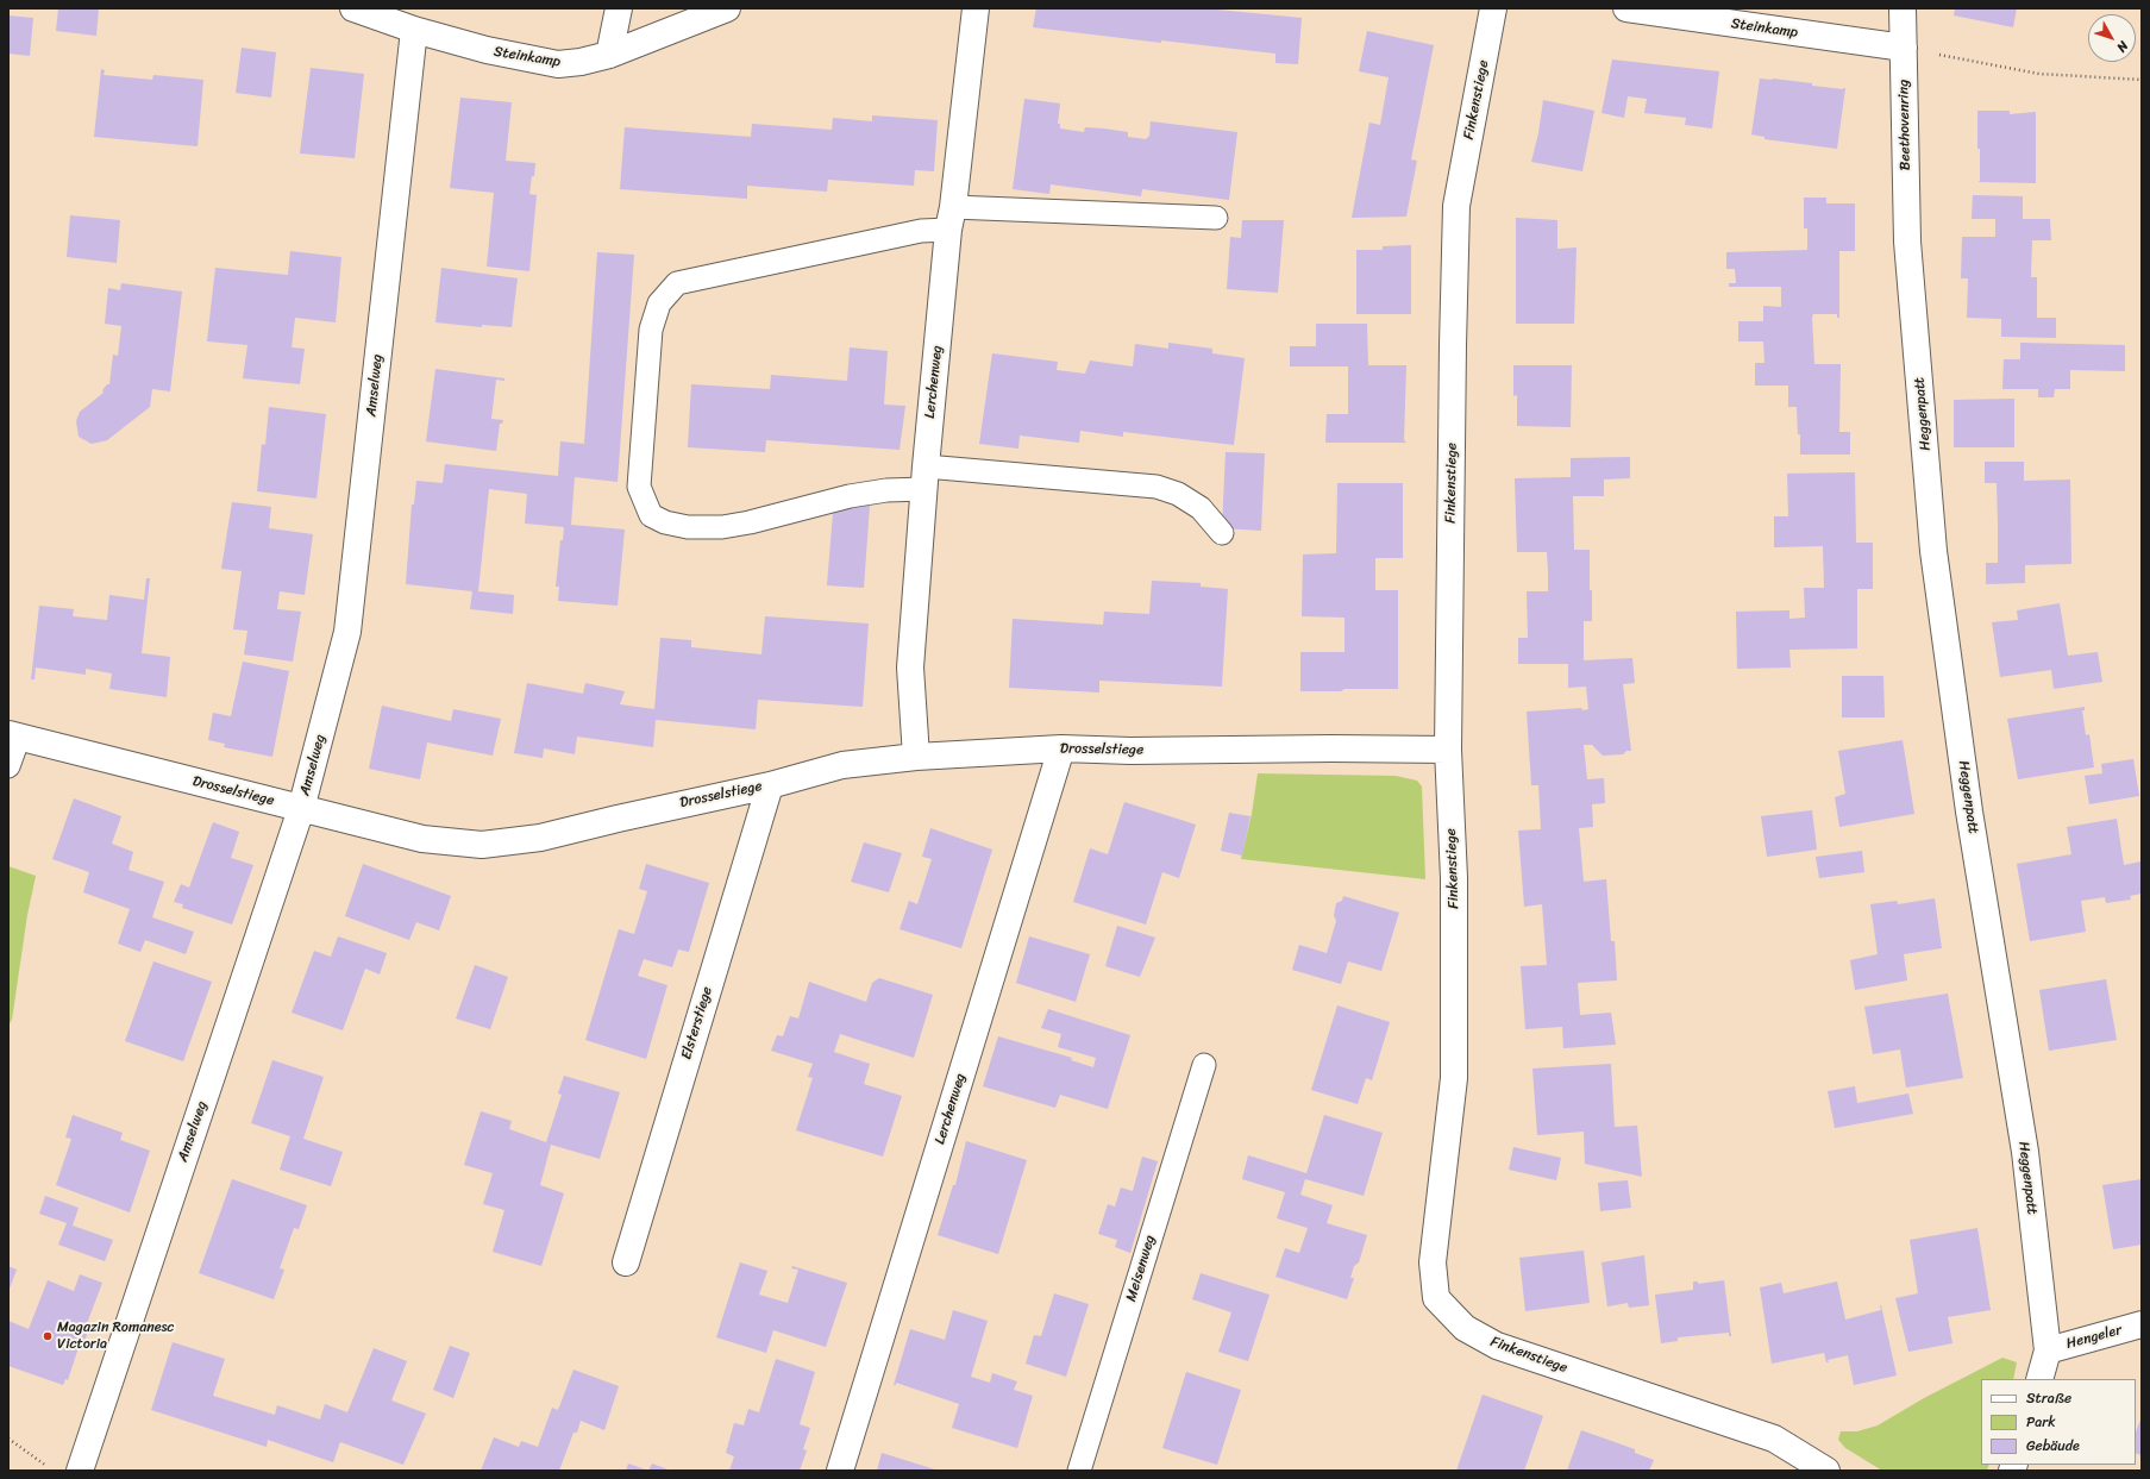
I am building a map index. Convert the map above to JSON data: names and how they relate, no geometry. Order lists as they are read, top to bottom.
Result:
{
  "streets": {
    "street": [
      "Steinkamp",
      "Finkenstiege",
      "Beethovenring",
      "Lerchenweg",
      "Amselweg",
      "Heggenpatt",
      "Drosselstiege",
      "Elsterstiege",
      "Hengeler"
    ],
    "lane": ["Meisenweg"]
  },
  "crossings": [
    ["Steinkamp", "Beethovenring"],
    ["Steinkamp", "Amselweg"],
    ["Finkenstiege", "Drosselstiege"],
    ["Beethovenring", "Heggenpatt"],
    ["Lerchenweg", "Drosselstiege"],
    ["Amselweg", "Drosselstiege"],
    ["Heggenpatt", "Hengeler"],
    ["Drosselstiege", "Elsterstiege"]
  ],
  "places": ["Magazin Romanesc Victoria"],
  "legend": ["Straße", "Park", "Gebäude"],
  "north": "bottom right"
}
